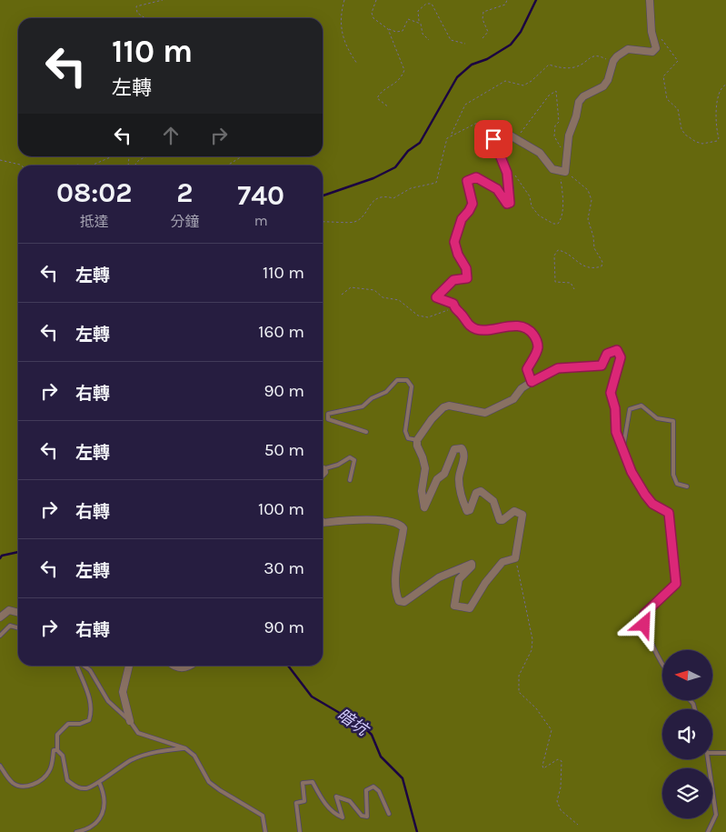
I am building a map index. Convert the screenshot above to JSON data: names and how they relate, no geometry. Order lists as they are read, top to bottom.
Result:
{
  "water": ["暗坑"],
  "north": "left",
  "page": {
    "turn": ["110 m", "左轉"],
    "eta": [
      "08:02",
      "抵達",
      "2",
      "分鐘",
      "740",
      "m"
    ],
    "list": [
      {
        "name": "左轉",
        "value": "110 m"
      },
      {
        "name": "左轉",
        "value": "160 m"
      },
      {
        "name": "右轉",
        "value": "90 m"
      },
      {
        "name": "左轉",
        "value": "50 m"
      },
      {
        "name": "右轉",
        "value": "100 m"
      },
      {
        "name": "左轉",
        "value": "30 m"
      },
      {
        "name": "右轉",
        "value": "90 m"
      }
    ]
  }
}
